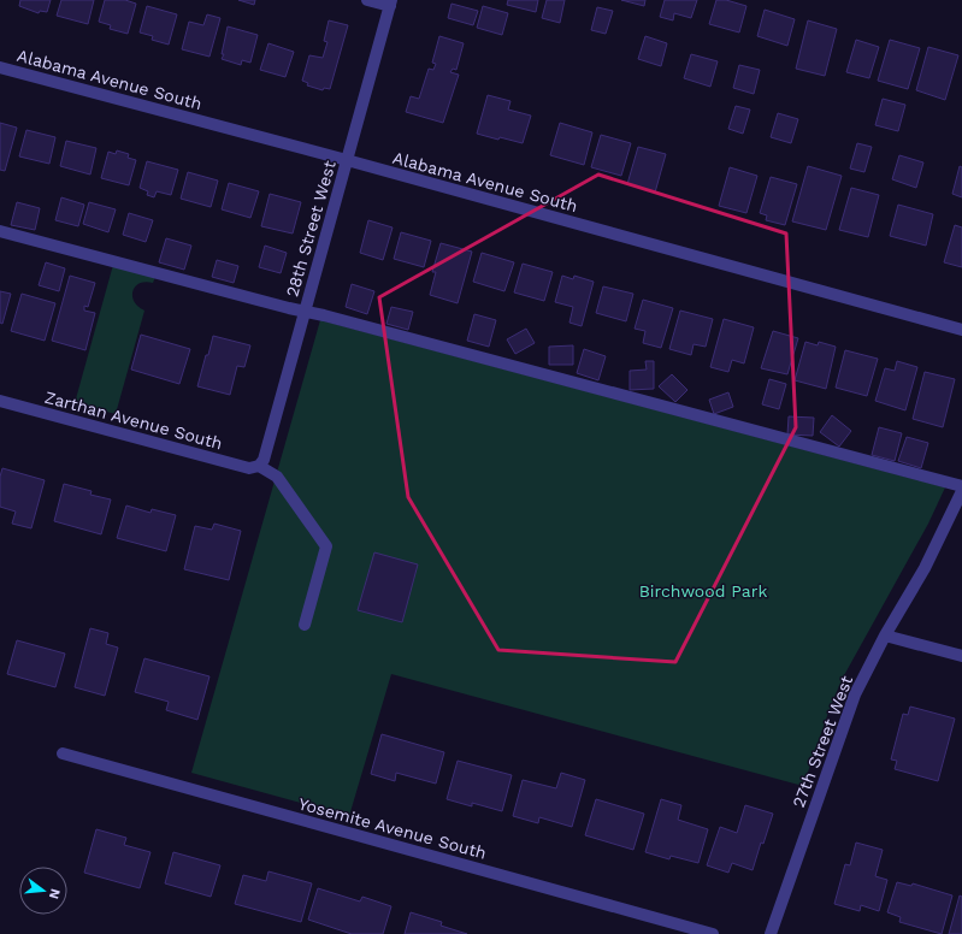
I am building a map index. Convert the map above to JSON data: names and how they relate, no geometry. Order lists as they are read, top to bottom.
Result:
{
  "streets": {
    "street": [
      "Alabama Avenue South",
      "28th Street West",
      "Zarthan Avenue South",
      "27th Street West",
      "Yosemite Avenue South"
    ]
  },
  "crossings": [
    ["Alabama Avenue South", "28th Street West"],
    ["28th Street West", "Zarthan Avenue South"]
  ],
  "parks": ["Birchwood Park"],
  "north": "right"
}
